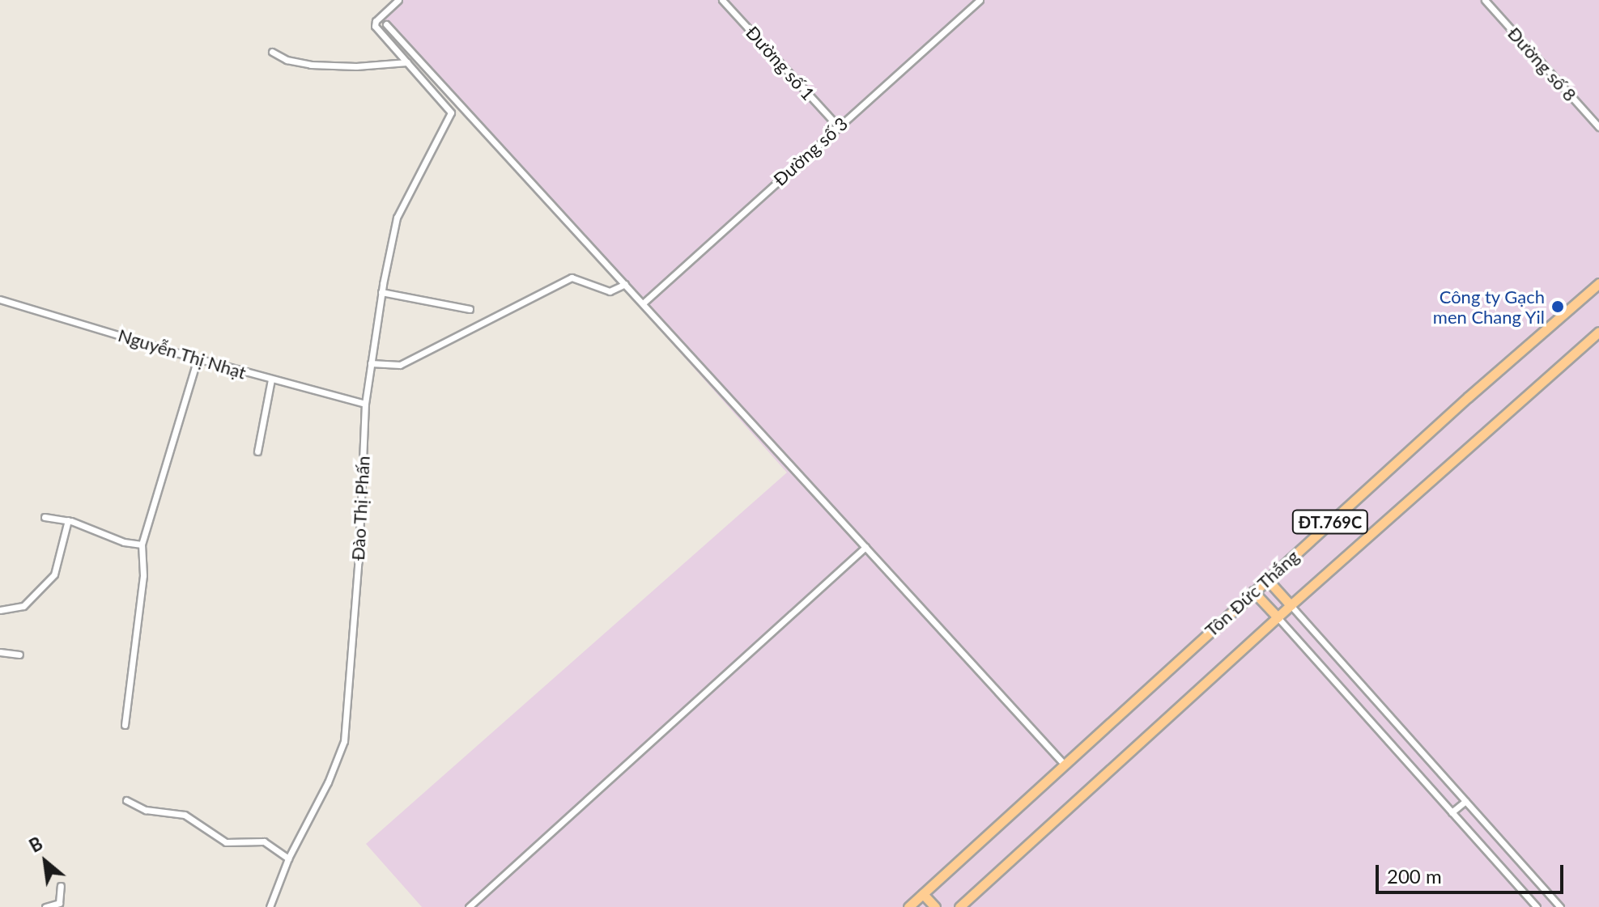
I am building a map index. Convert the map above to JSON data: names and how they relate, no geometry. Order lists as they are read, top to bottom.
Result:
{
  "streets": {
    "main road": ["ĐT.769C", "Tôn Đức Thắng"],
    "street": [
      "Đường số 1",
      "Đường số 8",
      "Đường số 3",
      "Nguyễn Thị Nhạt",
      "Đào Thị Phấn"
    ]
  },
  "crossings": [
    ["Đường số 1", "Đường số 3"],
    ["Nguyễn Thị Nhạt", "Đào Thị Phấn"]
  ],
  "places": ["Công ty Gạch men Chang Yil"],
  "scale_bar": "200 m",
  "north": "top left"
}
